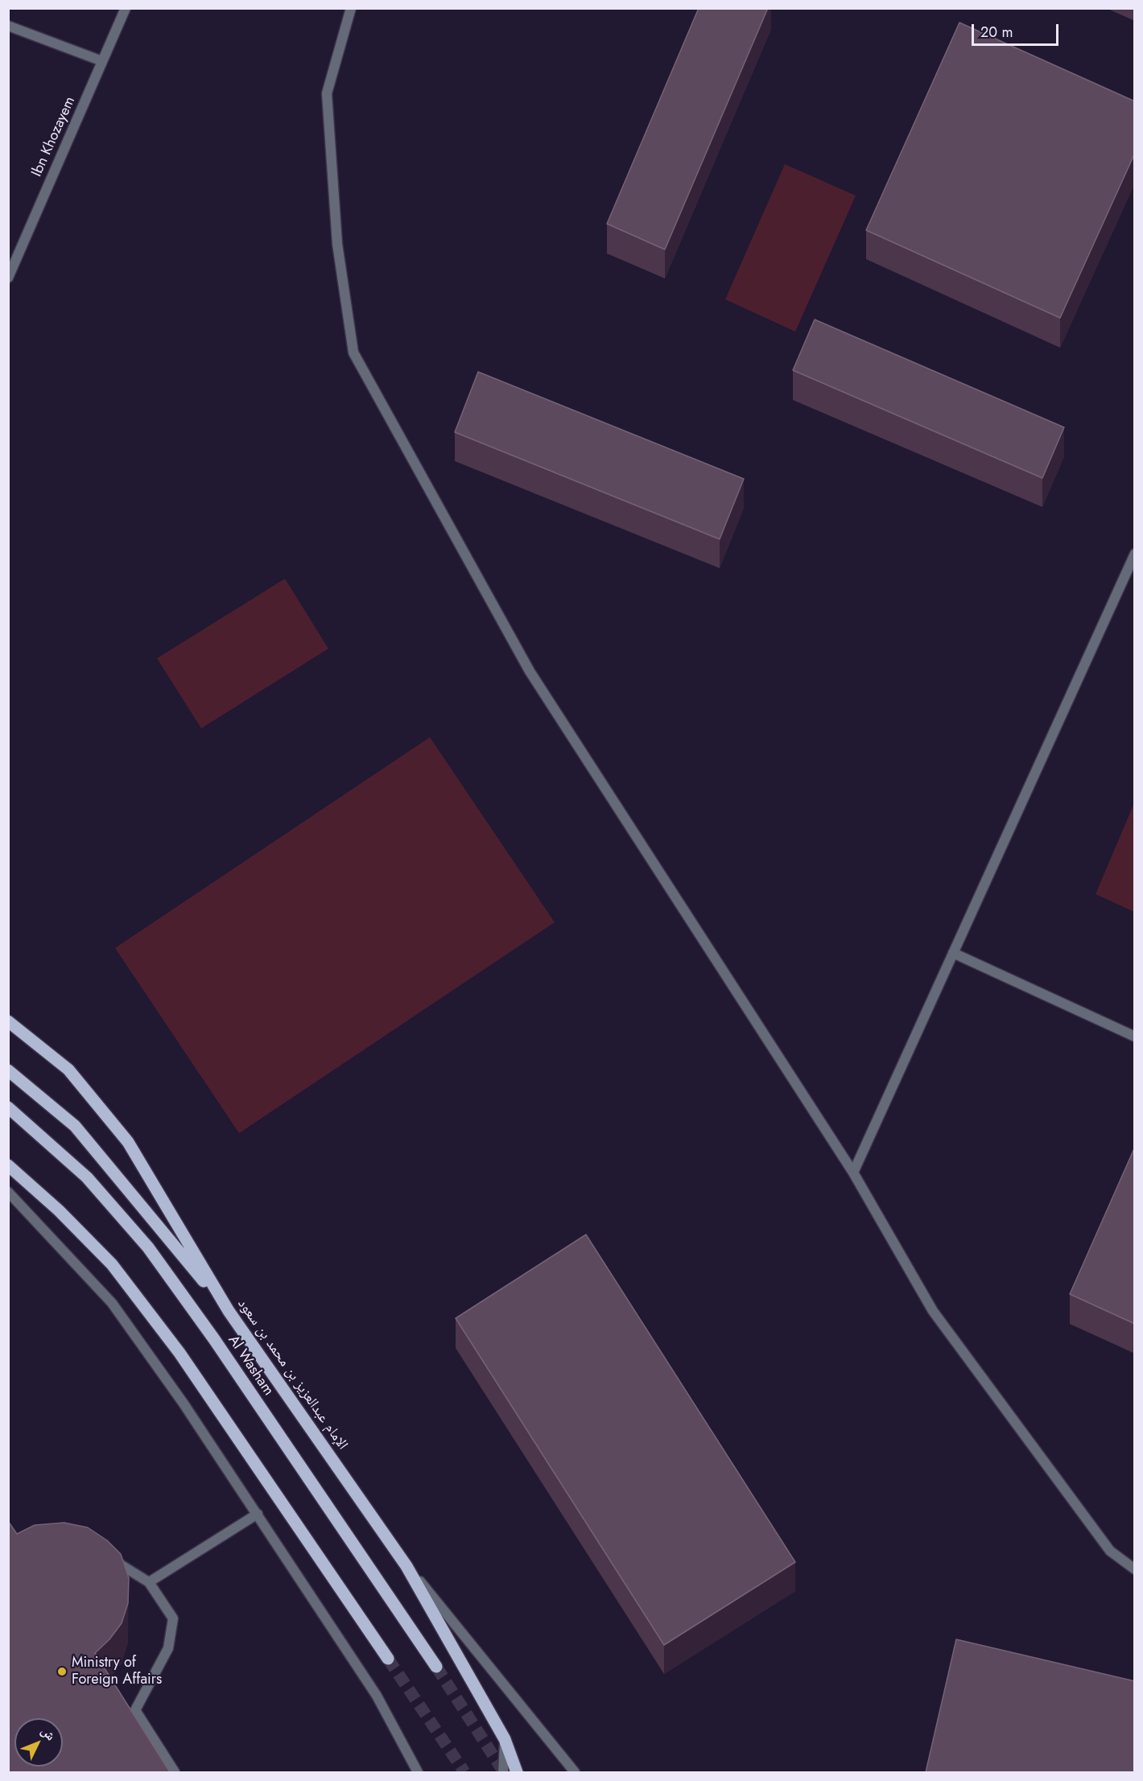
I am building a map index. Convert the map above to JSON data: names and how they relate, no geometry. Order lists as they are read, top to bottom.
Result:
{
  "streets": {
    "main road": ["Al Washam", "الإمام عبدالعزيز بن محمد بن سعود"],
    "street": ["Ibn Khozayem"]
  },
  "places": ["Ministry of Foreign Affairs"],
  "scale_bar": "20 m",
  "north": "top right"
}
